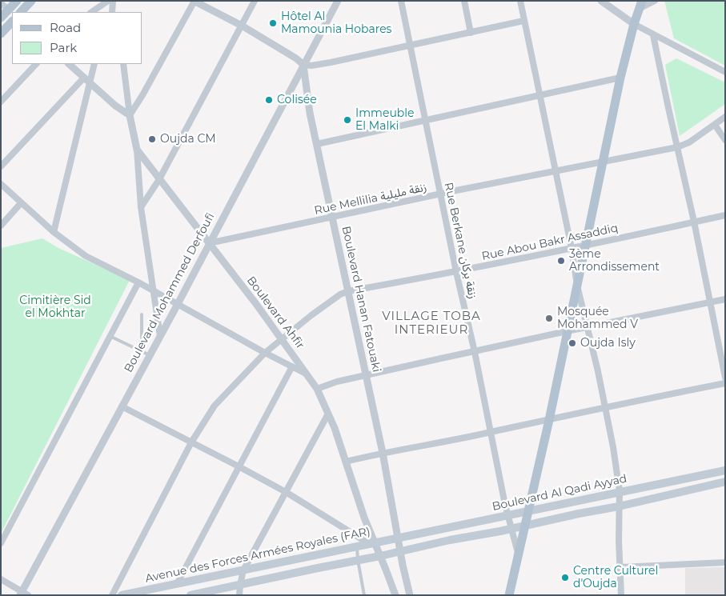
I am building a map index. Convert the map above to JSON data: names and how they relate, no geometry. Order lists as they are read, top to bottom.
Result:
{
  "streets": {
    "main road": ["Boulevard Al Qadi Ayyad", "Avenue des Forces Armées Royales (FAR)"],
    "street": [
      "Rue Mellilia زنقة مليلية",
      "Rue Berkane زنقة بركان",
      "Rue Abou Bakr Assaddiq",
      "Boulevard Mohammed Derfoufi",
      "Boulevard Hanan Fatouaki",
      "Boulevard Ahfir"
    ]
  },
  "crossings": [
    ["Rue Mellilia زنقة مليلية", "Rue Berkane زنقة بركان"],
    ["Rue Mellilia زنقة مليلية", "Boulevard Mohammed Derfoufi"],
    ["Rue Mellilia زنقة مليلية", "Boulevard Hanan Fatouaki"],
    ["Rue Mellilia زنقة مليلية", "Boulevard Ahfir"],
    ["Rue Berkane زنقة بركان", "Rue Abou Bakr Assaddiq"],
    ["Rue Berkane زنقة بركان", "Boulevard Al Qadi Ayyad"],
    ["Rue Abou Bakr Assaddiq", "Boulevard Hanan Fatouaki"],
    ["Rue Abou Bakr Assaddiq", "Boulevard Ahfir"],
    ["Boulevard Mohammed Derfoufi", "Boulevard Hanan Fatouaki"],
    ["Boulevard Mohammed Derfoufi", "Boulevard Ahfir"],
    ["Boulevard Hanan Fatouaki", "Boulevard Al Qadi Ayyad"],
    ["Boulevard Hanan Fatouaki", "Avenue des Forces Armées Royales (FAR)"],
    ["Boulevard Ahfir", "Avenue des Forces Armées Royales (FAR)"],
    ["Boulevard Al Qadi Ayyad", "Avenue des Forces Armées Royales (FAR)"]
  ],
  "districts": ["VILLAGE TOBA INTERIEUR"],
  "parks": ["Cimitière Sid el Mokhtar"],
  "places": [
    "Hôtel Al Mamounia Hobares",
    "Colisée",
    "Immeuble El Malki",
    "Oujda CM",
    "3ème Arrondissement",
    "Mosquée Mohammed V",
    "Oujda Isly",
    "Centre Culturel d'Oujda"
  ],
  "legend": ["Road", "Park"]
}
